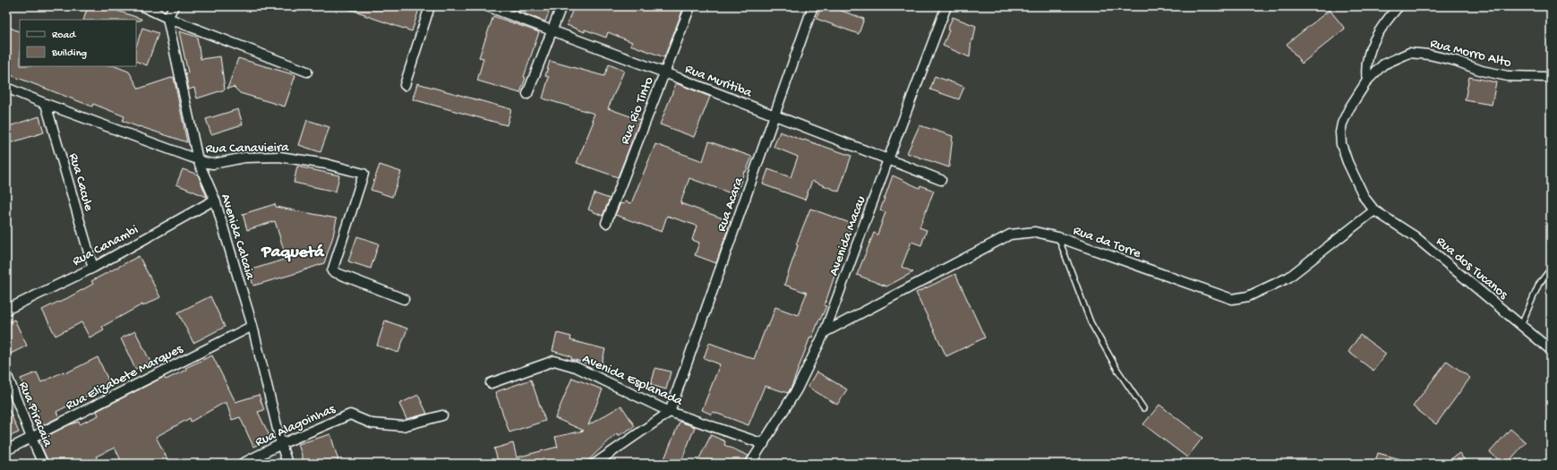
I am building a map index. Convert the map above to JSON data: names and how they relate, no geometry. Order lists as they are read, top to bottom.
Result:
{
  "streets": {
    "street": [
      "Rua Morro Alto",
      "Rua Muritiba",
      "Rua Rio Tinto",
      "Rua Canavieira",
      "Rua Cacule",
      "Rua Acara",
      "Avenida Macau",
      "Avenida Calcaia",
      "Rua da Torre",
      "Rua Canambi",
      "Rua dos Tucanos",
      "Rua Elizabete Marques",
      "Avenida Esplanada",
      "Rua Piracaia",
      "Rua Alagoinhas"
    ]
  },
  "crossings": [
    ["Rua Morro Alto", "Rua da Torre"],
    ["Rua Morro Alto", "Rua dos Tucanos"],
    ["Rua Muritiba", "Rua Rio Tinto"],
    ["Rua Muritiba", "Rua Acara"],
    ["Rua Muritiba", "Avenida Macau"],
    ["Rua Canavieira", "Rua Cacule"],
    ["Rua Canavieira", "Avenida Calcaia"],
    ["Rua Cacule", "Rua Canambi"],
    ["Rua Acara", "Avenida Esplanada"],
    ["Avenida Macau", "Rua da Torre"],
    ["Avenida Macau", "Avenida Esplanada"],
    ["Avenida Calcaia", "Rua Canambi"],
    ["Avenida Calcaia", "Rua Elizabete Marques"],
    ["Avenida Calcaia", "Rua Alagoinhas"],
    ["Rua da Torre", "Rua dos Tucanos"],
    ["Rua Elizabete Marques", "Rua Piracaia"]
  ],
  "districts": ["Paquetá"],
  "legend": ["Road", "Building"]
}
